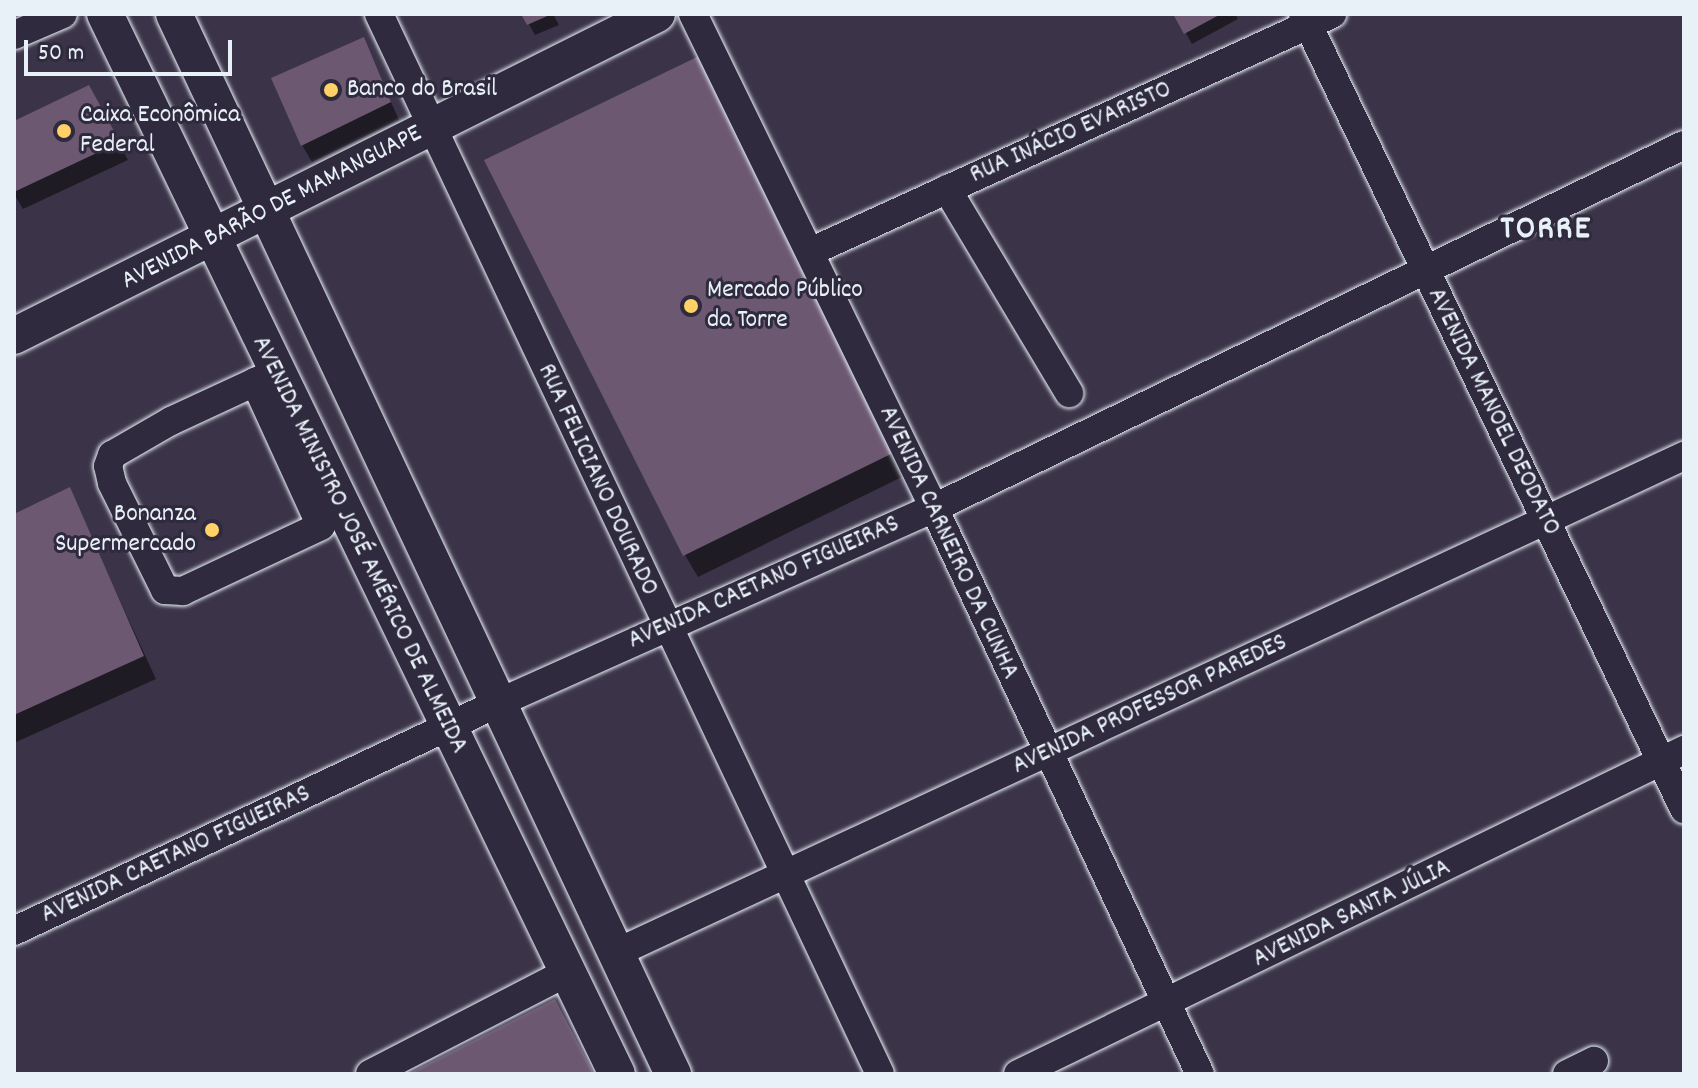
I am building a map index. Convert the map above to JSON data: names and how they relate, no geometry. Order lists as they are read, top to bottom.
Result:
{
  "streets": {
    "main road": ["AVENIDA BARÃO DE MAMANGUAPE", "AVENIDA MINISTRO JOSÉ AMÉRICO DE ALMEIDA"],
    "street": [
      "RUA INÁCIO EVARISTO",
      "AVENIDA MANOEL DEODATO",
      "RUA FELICIANO DOURADO",
      "AVENIDA CARNEIRO DA CUNHA",
      "AVENIDA CAETANO FIGUEIRAS",
      "AVENIDA PROFESSOR PAREDES",
      "AVENIDA SANTA JÚLIA"
    ]
  },
  "crossings": [
    ["RUA INÁCIO EVARISTO", "AVENIDA MANOEL DEODATO"],
    ["RUA INÁCIO EVARISTO", "AVENIDA CARNEIRO DA CUNHA"],
    ["AVENIDA BARÃO DE MAMANGUAPE", "RUA FELICIANO DOURADO"],
    ["AVENIDA BARÃO DE MAMANGUAPE", "AVENIDA MINISTRO JOSÉ AMÉRICO DE ALMEIDA"],
    ["AVENIDA MANOEL DEODATO", "AVENIDA CAETANO FIGUEIRAS"],
    ["AVENIDA MANOEL DEODATO", "AVENIDA PROFESSOR PAREDES"],
    ["AVENIDA MANOEL DEODATO", "AVENIDA SANTA JÚLIA"],
    ["RUA FELICIANO DOURADO", "AVENIDA CAETANO FIGUEIRAS"],
    ["RUA FELICIANO DOURADO", "AVENIDA PROFESSOR PAREDES"],
    ["AVENIDA CARNEIRO DA CUNHA", "AVENIDA CAETANO FIGUEIRAS"],
    ["AVENIDA CARNEIRO DA CUNHA", "AVENIDA PROFESSOR PAREDES"],
    ["AVENIDA CARNEIRO DA CUNHA", "AVENIDA SANTA JÚLIA"],
    ["AVENIDA MINISTRO JOSÉ AMÉRICO DE ALMEIDA", "AVENIDA CAETANO FIGUEIRAS"]
  ],
  "districts": ["TORRE"],
  "places": [
    "Banco do Brasil",
    "Caixa Econômica Federal",
    "Mercado Público da Torre",
    "Bonanza Supermercado"
  ],
  "scale_bar": "50 m"
}
